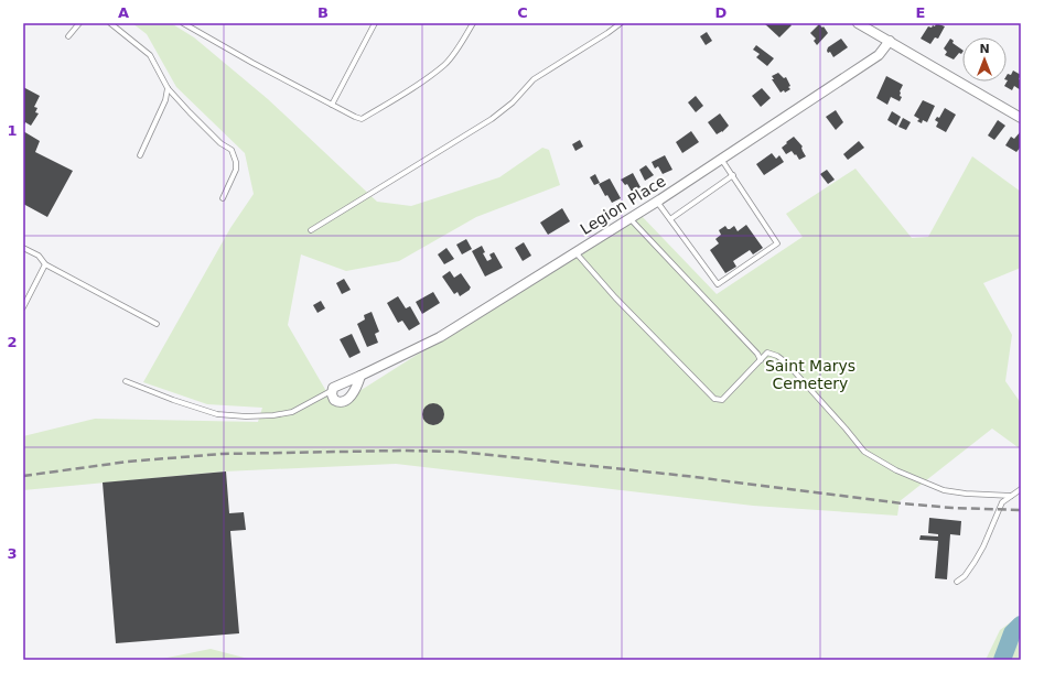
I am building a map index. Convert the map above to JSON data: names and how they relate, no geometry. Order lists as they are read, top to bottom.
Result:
{
  "streets": {
    "street": ["Legion Place"]
  },
  "parks": ["Saint Marys Cemetery"],
  "north": "top",
  "grid": {
    "columns": [
      "A",
      "B",
      "C",
      "D",
      "E"
    ],
    "rows": ["1", "2", "3"]
  }
}
